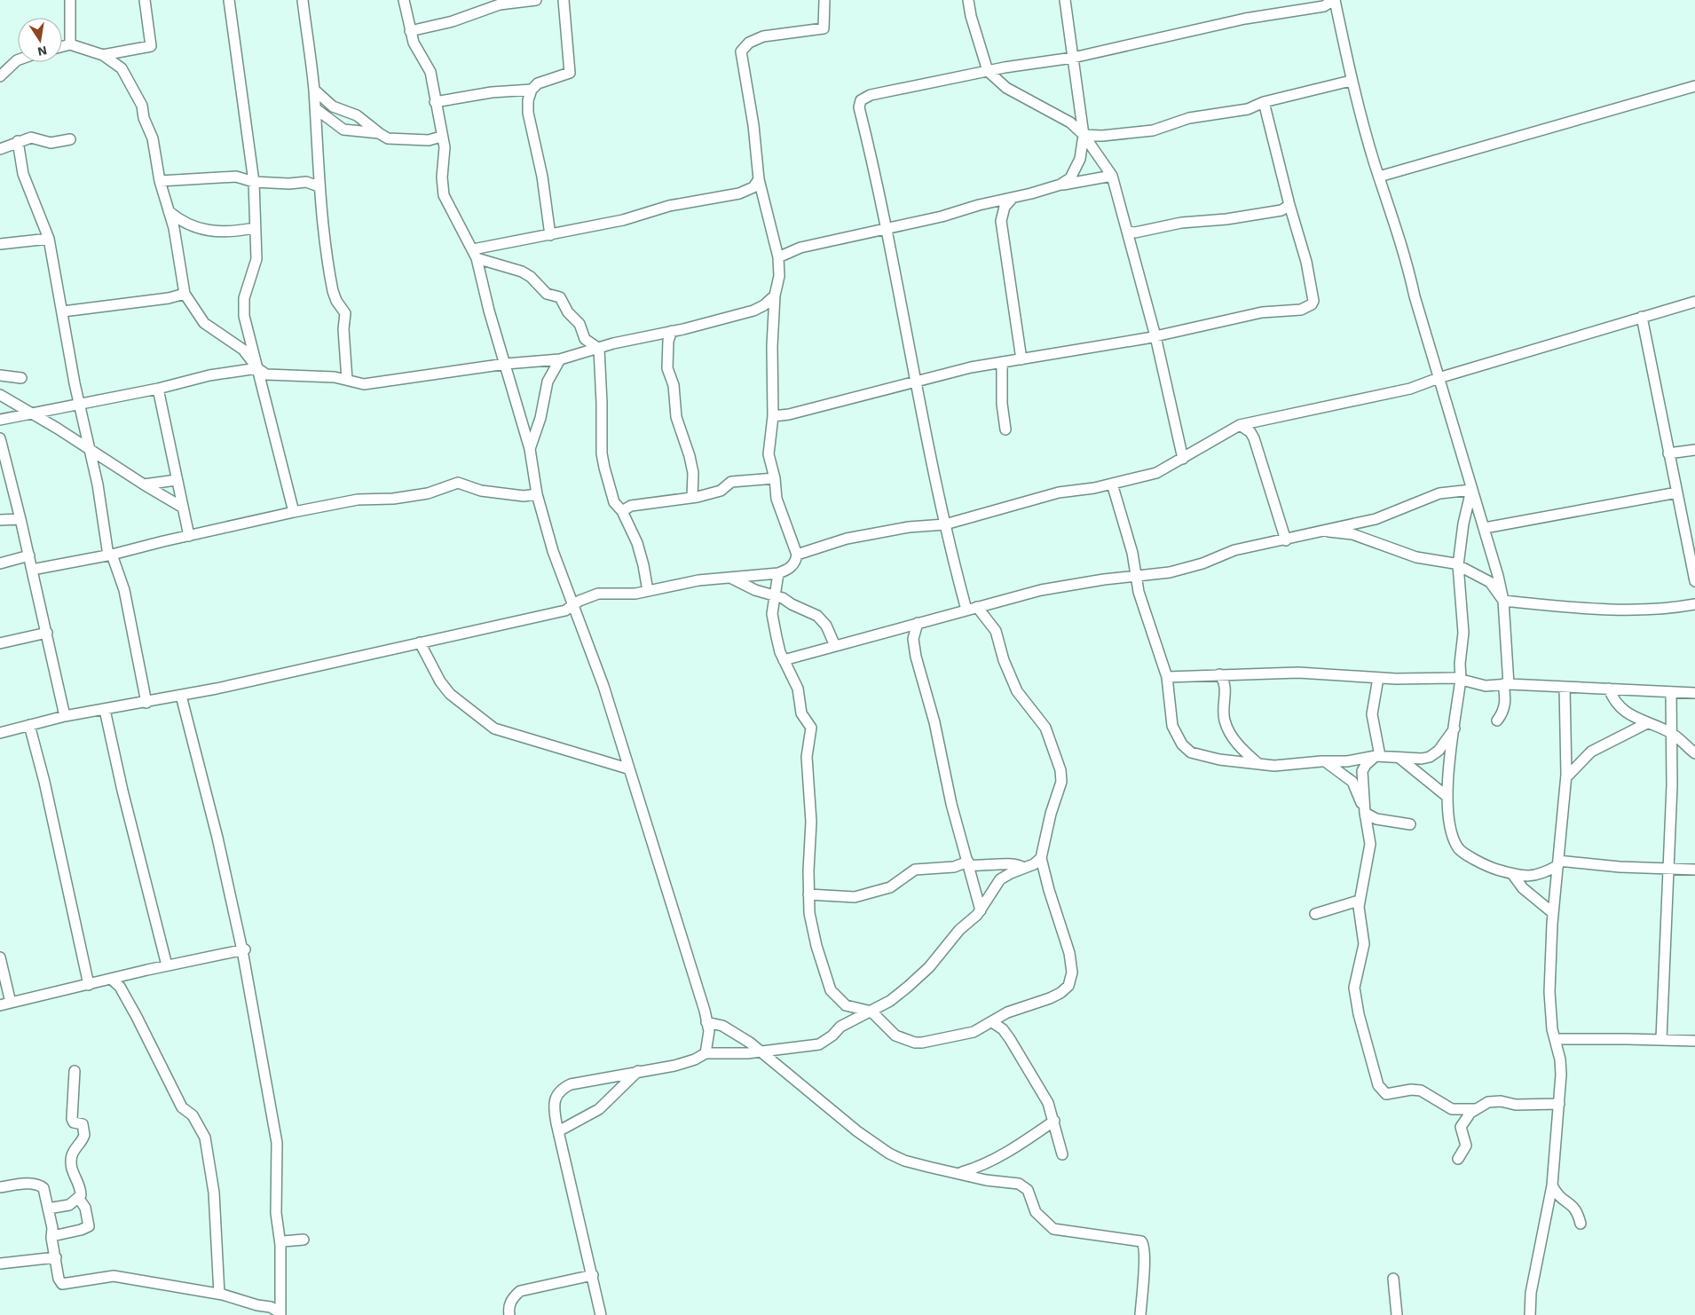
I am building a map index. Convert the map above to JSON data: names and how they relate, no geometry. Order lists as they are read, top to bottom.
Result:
{
  "north": "bottom"
}
